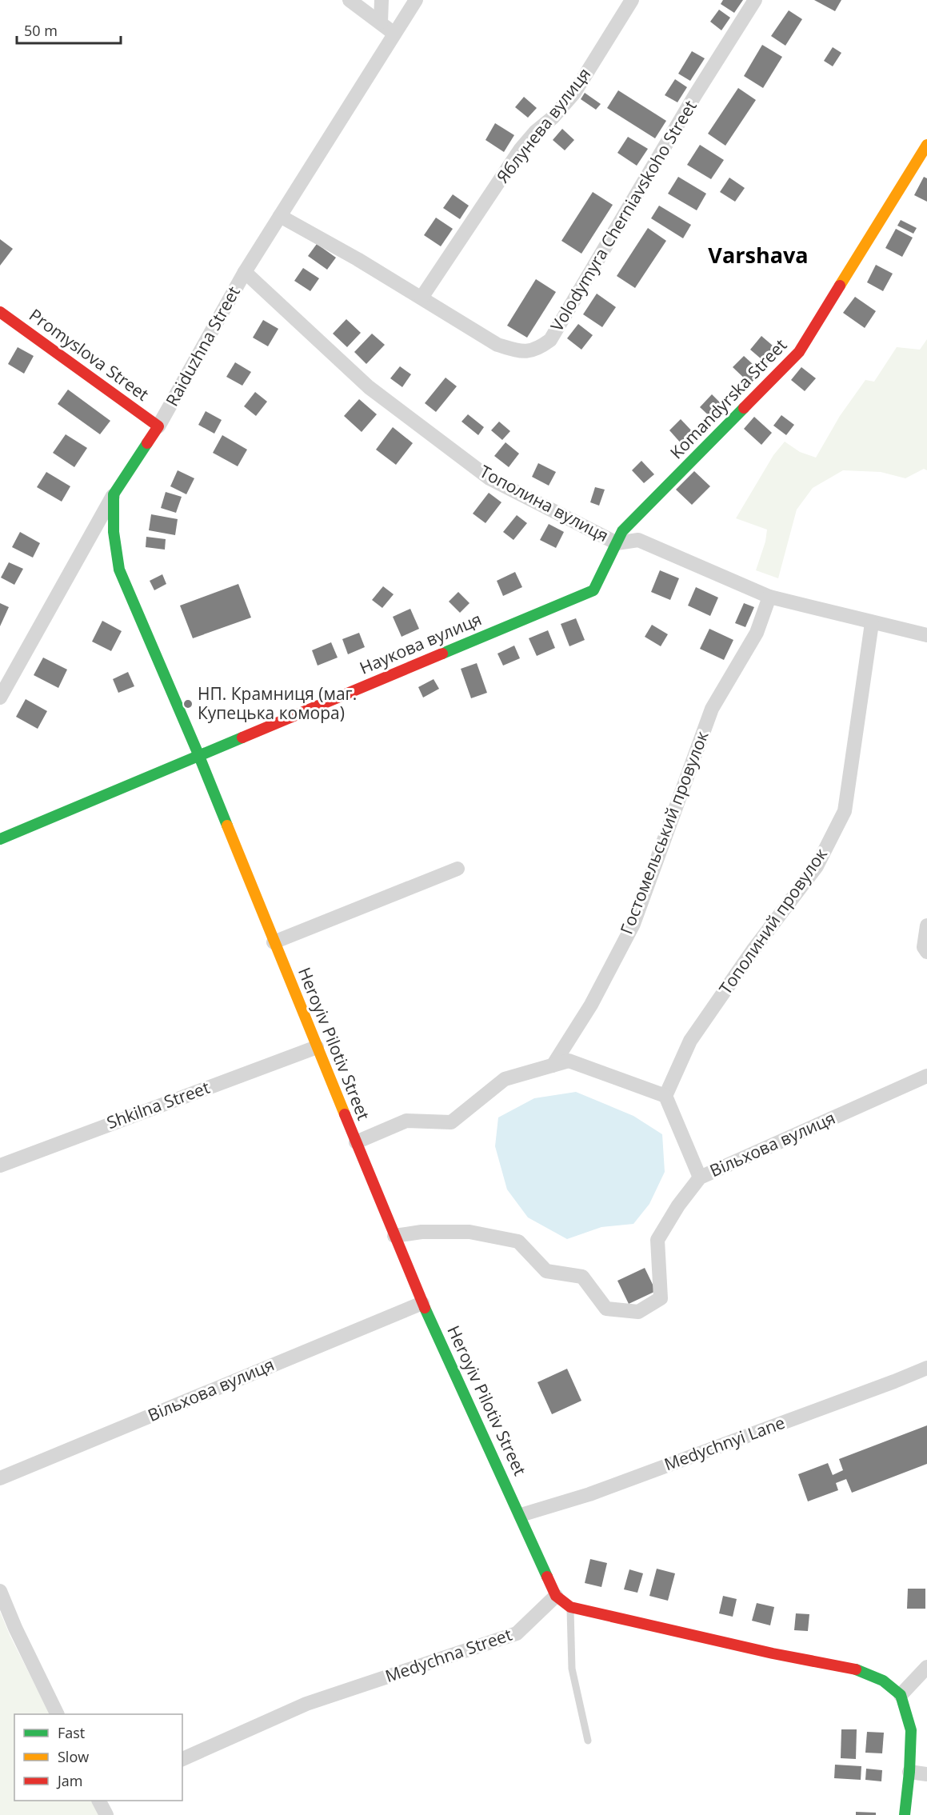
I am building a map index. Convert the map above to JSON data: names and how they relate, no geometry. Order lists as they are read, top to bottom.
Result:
{
  "streets": {
    "street": [
      "Яблунева вулиця",
      "Volodymyra Cherniavskoho Street",
      "Raiduzhna Street",
      "Promyslova Street",
      "Komandyrska Street",
      "Тополина вулиця",
      "Наукова вулиця",
      "Гостомельський провулок",
      "Тополиний провулок",
      "Heroyiv Pilotiv Street",
      "Shkilna Street",
      "Вільхова вулиця",
      "Medychnyi Lane",
      "Medychna Street"
    ]
  },
  "crossings": [
    ["Яблунева вулиця", "Volodymyra Cherniavskoho Street"],
    ["Volodymyra Cherniavskoho Street", "Raiduzhna Street"],
    ["Raiduzhna Street", "Promyslova Street"],
    ["Raiduzhna Street", "Тополина вулиця"],
    ["Raiduzhna Street", "Heroyiv Pilotiv Street"],
    ["Komandyrska Street", "Тополина вулиця"],
    ["Komandyrska Street", "Наукова вулиця"],
    ["Тополина вулиця", "Наукова вулиця"],
    ["Тополина вулиця", "Гостомельський провулок"],
    ["Тополина вулиця", "Тополиний провулок"],
    ["Наукова вулиця", "Heroyiv Pilotiv Street"],
    ["Heroyiv Pilotiv Street", "Shkilna Street"],
    ["Heroyiv Pilotiv Street", "Вільхова вулиця"],
    ["Heroyiv Pilotiv Street", "Medychnyi Lane"],
    ["Heroyiv Pilotiv Street", "Medychna Street"]
  ],
  "districts": ["Varshava"],
  "places": ["НП. Крамниця (маг. Купецька комора)"],
  "legend": ["Fast", "Slow", "Jam"],
  "scale_bar": "50 m"
}
